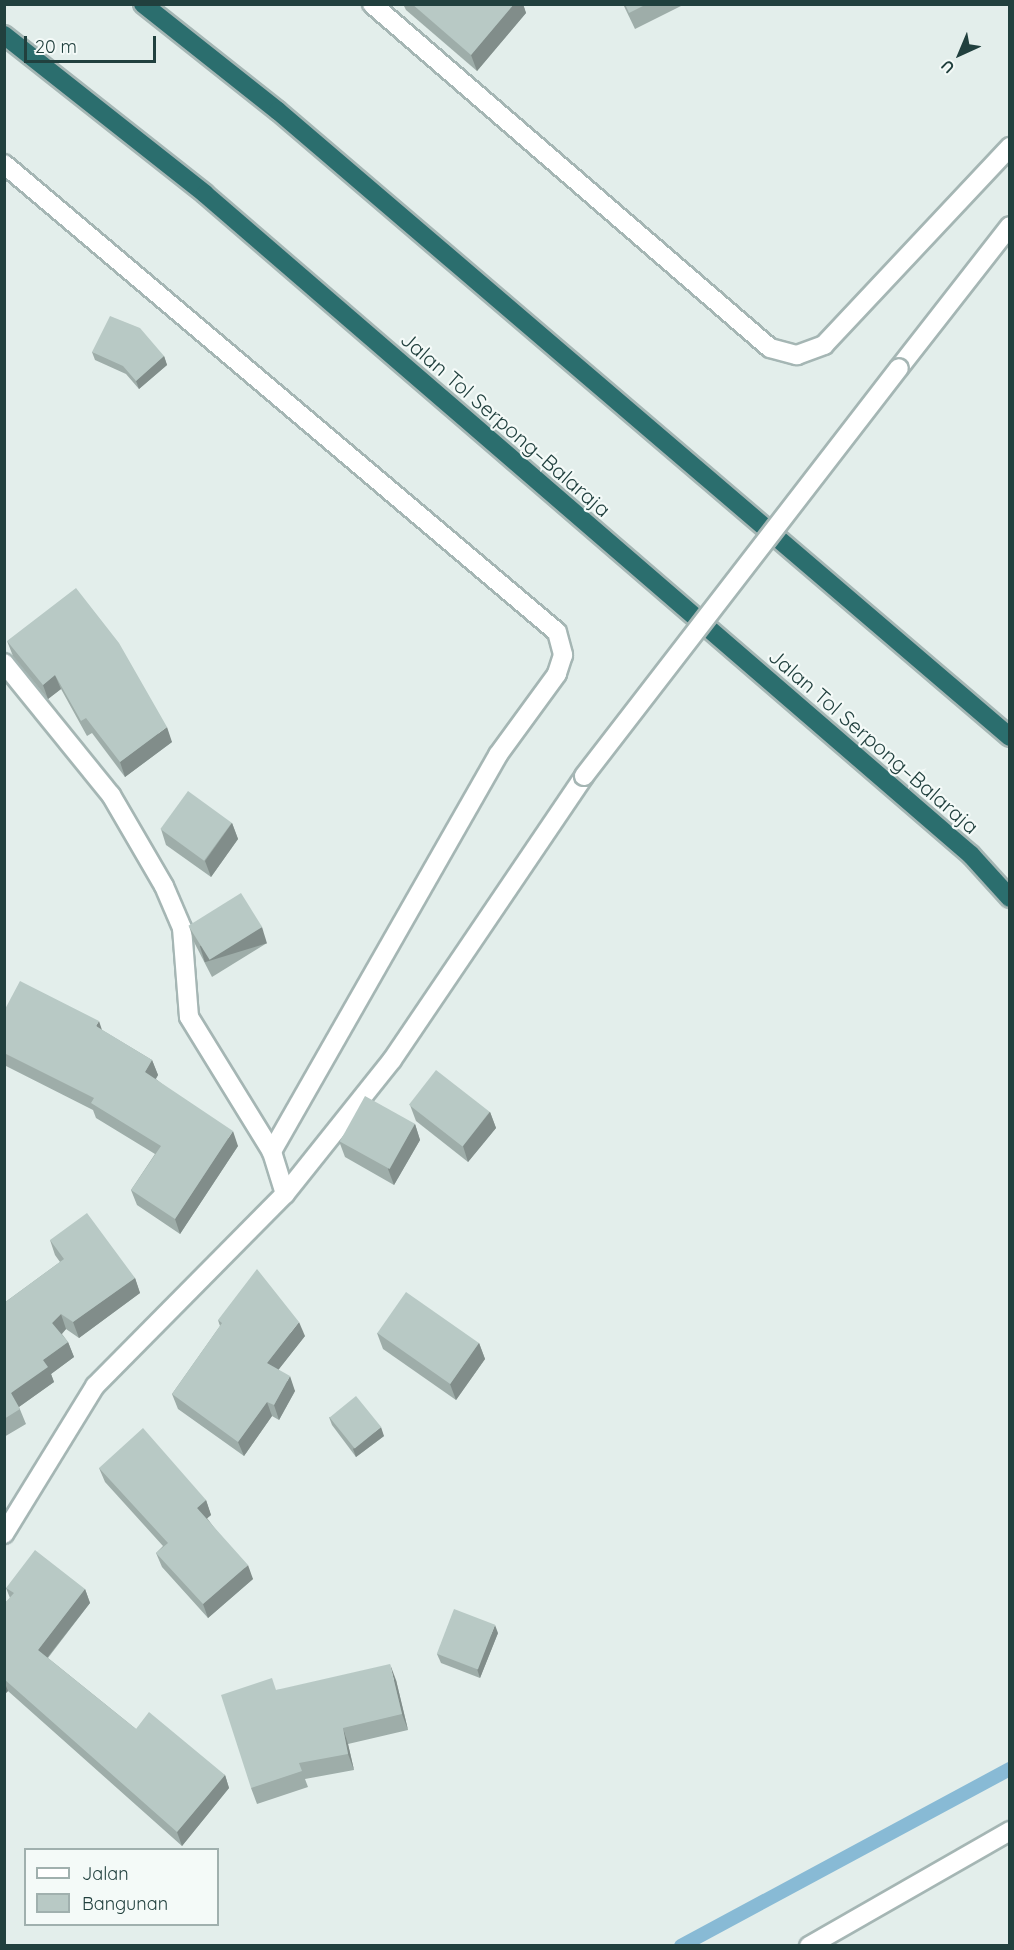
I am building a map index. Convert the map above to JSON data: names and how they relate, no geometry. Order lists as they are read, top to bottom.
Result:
{
  "streets": {
    "highway": ["Jalan Tol Serpong–Balaraja"]
  },
  "legend": ["Jalan", "Bangunan"],
  "scale_bar": "20 m",
  "north": "bottom left"
}
